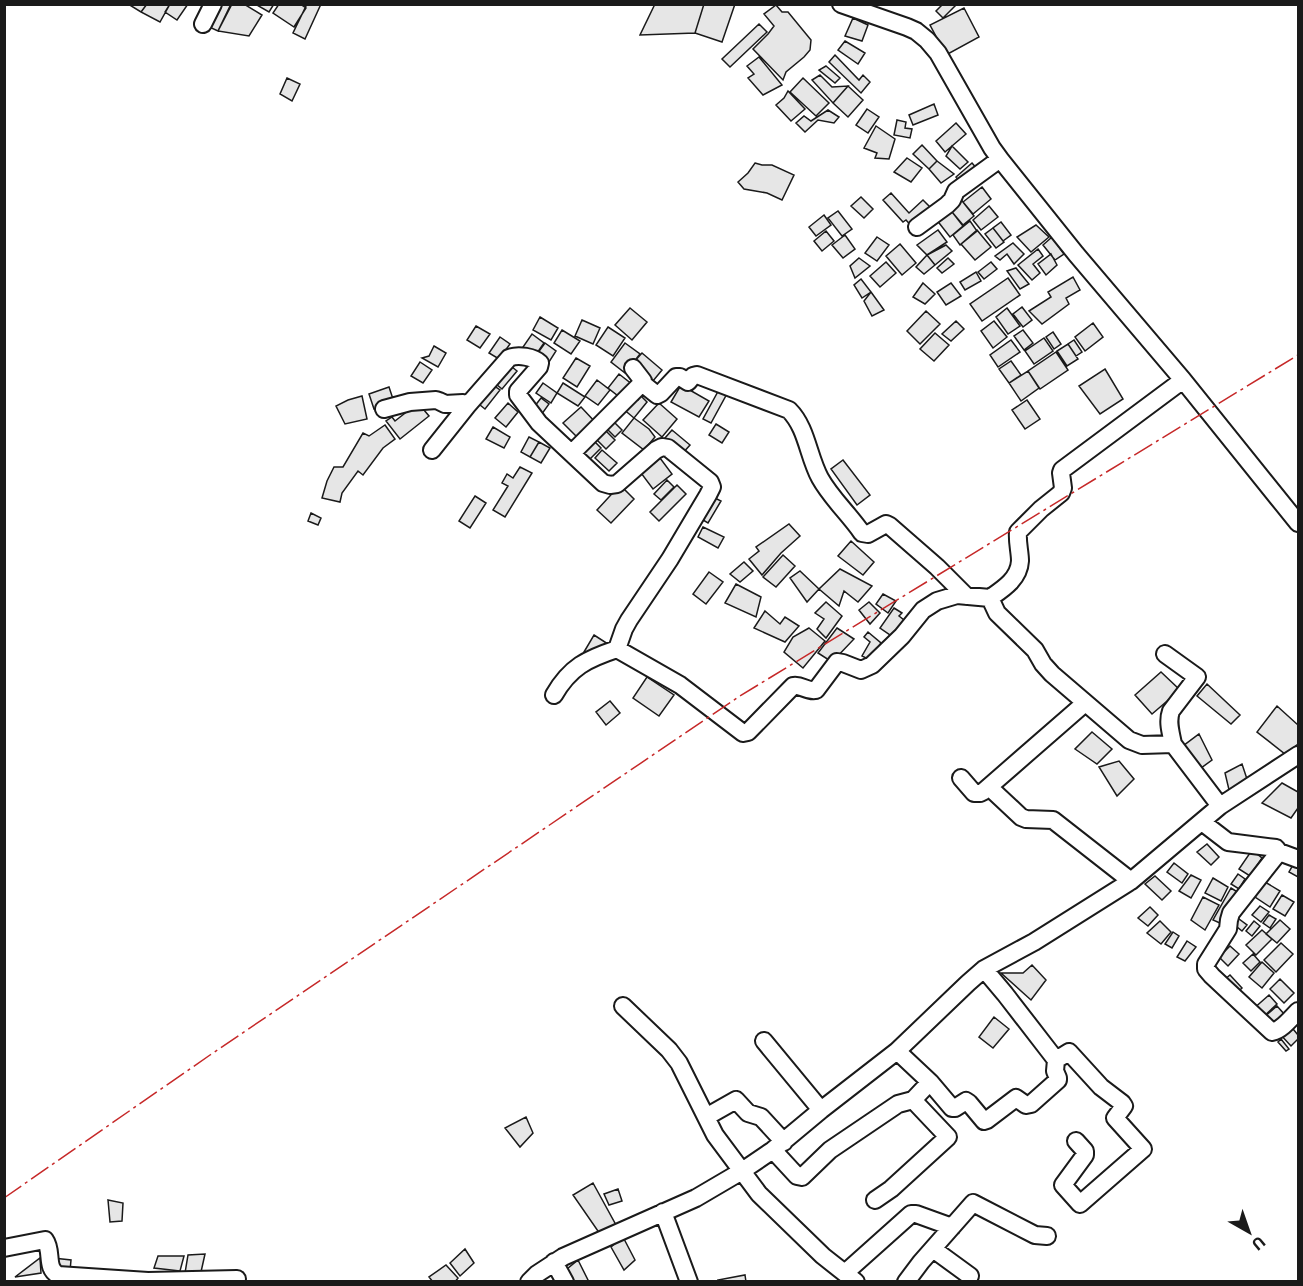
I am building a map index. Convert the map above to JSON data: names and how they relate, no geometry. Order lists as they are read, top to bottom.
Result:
{
  "north": "bottom right"
}
